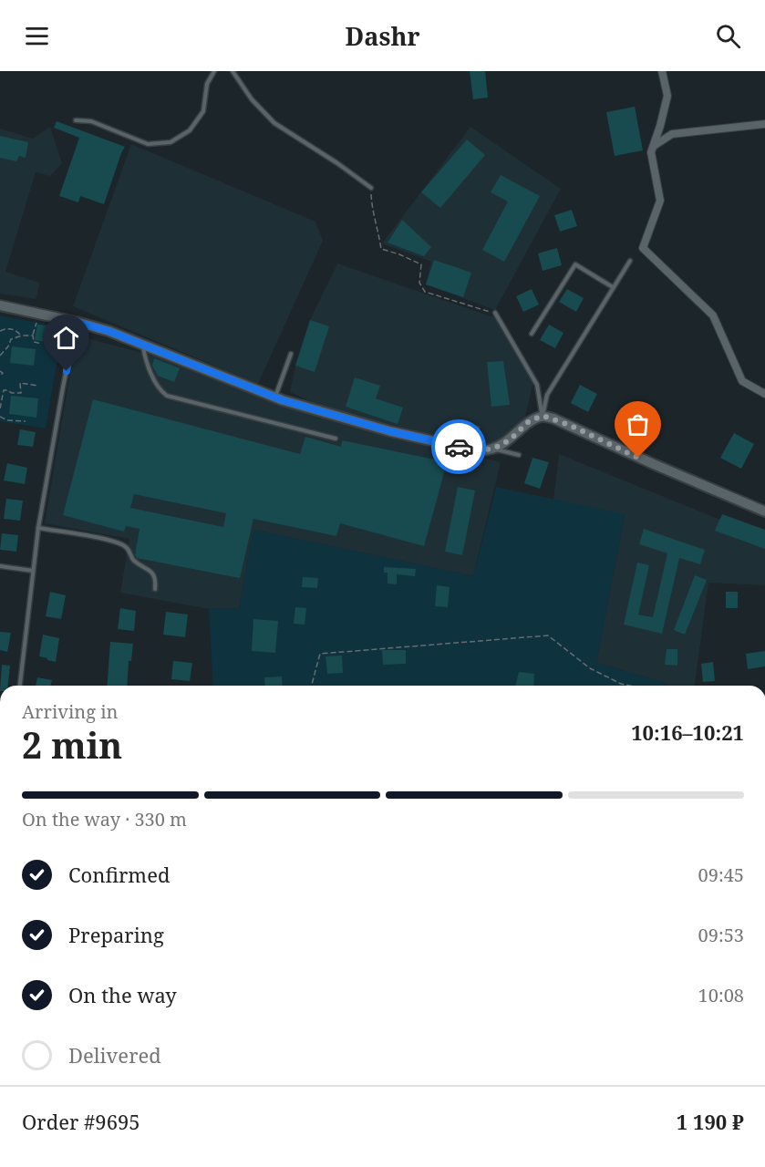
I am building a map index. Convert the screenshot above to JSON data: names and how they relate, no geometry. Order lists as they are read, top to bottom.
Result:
{
  "page": {
    "header": "Dashr",
    "heading": ["2 min", "Arriving in", "10:16–10:21"],
    "panel": ["Order #9695", "1 190 ₽"],
    "bar": "On the way · 330 m",
    "list": [
      ["Confirmed", "09:45"],
      ["Preparing", "09:53"],
      ["On the way", "10:08"],
      "Delivered"
    ]
  }
}
